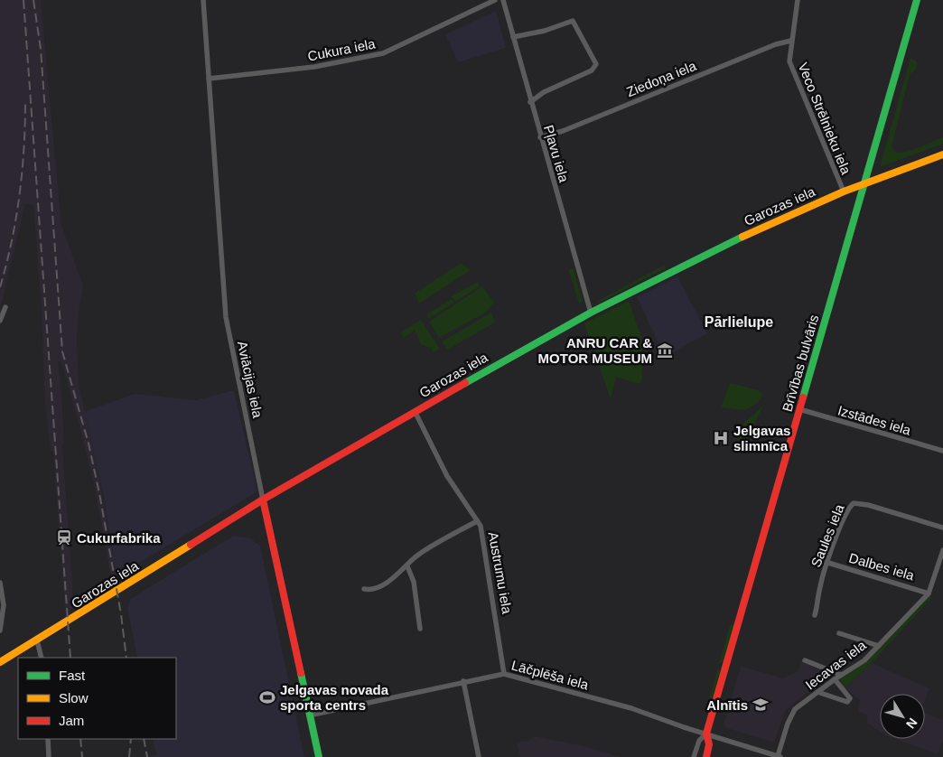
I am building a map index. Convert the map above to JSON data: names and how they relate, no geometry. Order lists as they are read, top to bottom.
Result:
{
  "streets": {
    "main road": ["Garozas iela", "Brīvības bulvāris", "Aviācijas iela"],
    "street": [
      "Cukura iela",
      "Ziedoņa iela",
      "Veco Strēlnieku iela",
      "Pļavu iela",
      "Izstādes iela",
      "Saules iela",
      "Dalbes iela",
      "Austrumu iela",
      "Iecavas iela",
      "Lāčplēša iela"
    ]
  },
  "crossings": [
    ["Cukura iela", "Aviācijas iela"],
    ["Ziedoņa iela", "Veco Strēlnieku iela"],
    ["Ziedoņa iela", "Pļavu iela"],
    ["Veco Strēlnieku iela", "Garozas iela"],
    ["Pļavu iela", "Garozas iela"],
    ["Garozas iela", "Brīvības bulvāris"],
    ["Garozas iela", "Aviācijas iela"],
    ["Garozas iela", "Austrumu iela"],
    ["Brīvības bulvāris", "Izstādes iela"],
    ["Brīvības bulvāris", "Lāčplēša iela"],
    ["Aviācijas iela", "Lāčplēša iela"],
    ["Saules iela", "Dalbes iela"],
    ["Dalbes iela", "Iecavas iela"],
    ["Austrumu iela", "Lāčplēša iela"],
    ["Iecavas iela", "Lāčplēša iela"]
  ],
  "districts": ["Pārlielupe"],
  "places": {
    "museum": ["ANRU CAR & MOTOR MUSEUM"],
    "hospital": ["Jelgavas slimnīca"],
    "station": ["Cukurfabrika"],
    "sports": ["Jelgavas novada sporta centrs"],
    "school or university": ["Alnītis"]
  },
  "legend": ["Fast", "Slow", "Jam"],
  "north": "bottom right"
}
